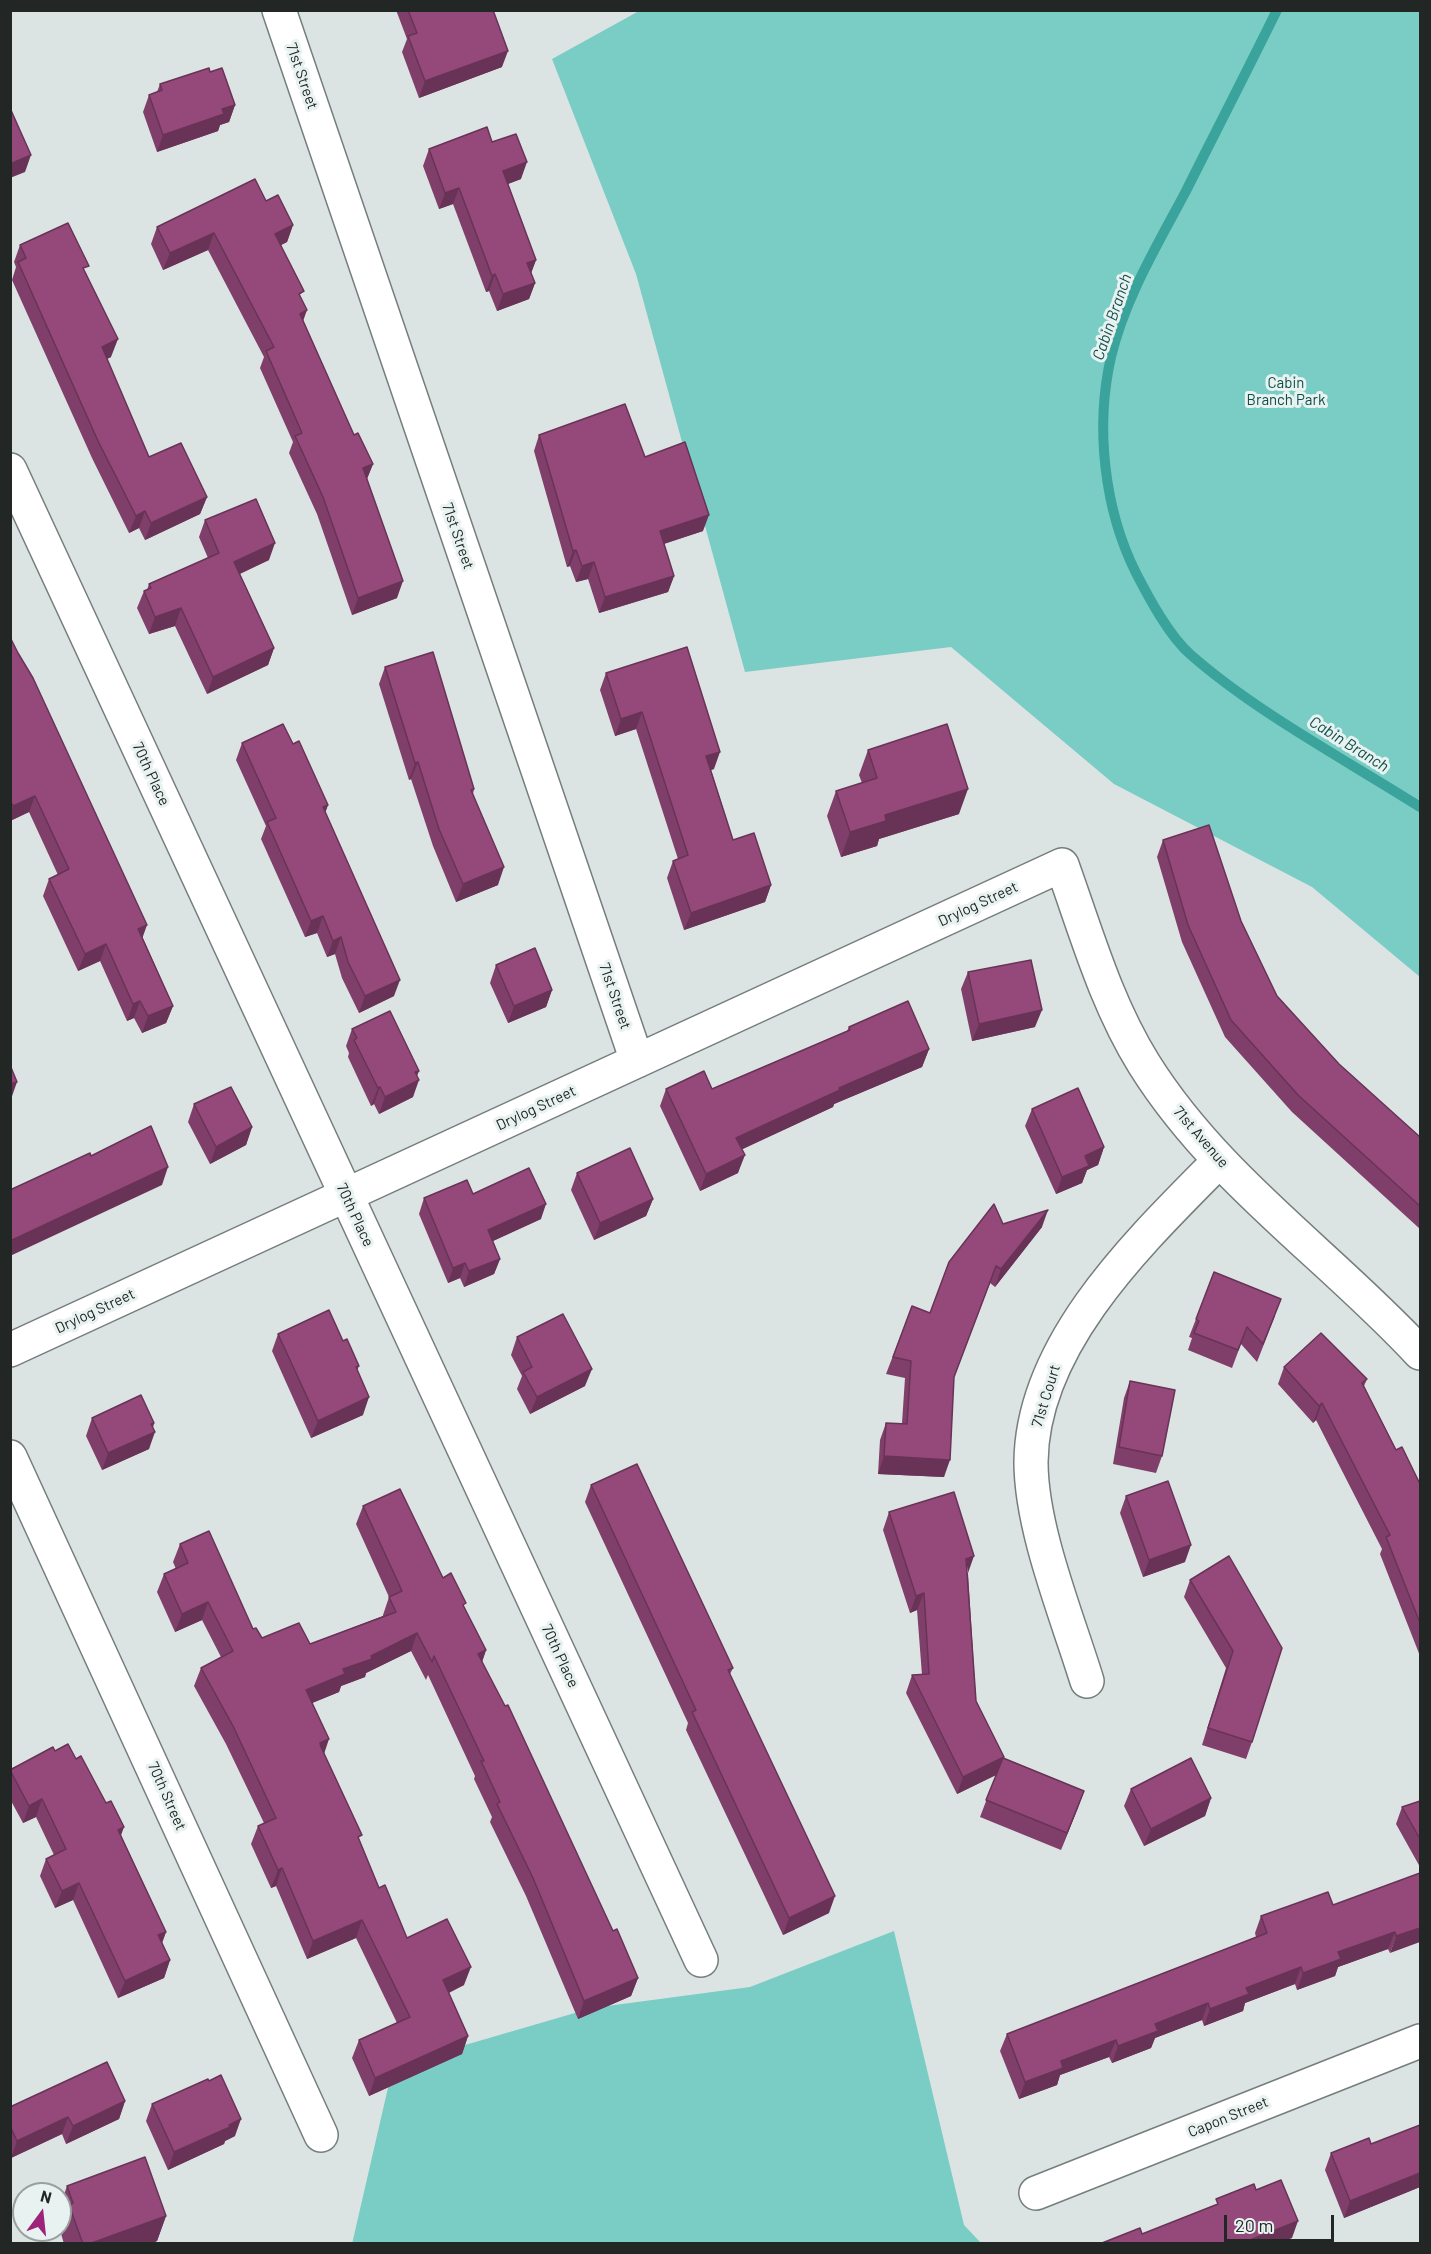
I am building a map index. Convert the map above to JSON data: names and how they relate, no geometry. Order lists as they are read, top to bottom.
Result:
{
  "streets": {
    "street": [
      "71st Street",
      "70th Place",
      "Drylog Street",
      "71st Avenue",
      "71st Court",
      "70th Street",
      "Capon Street"
    ]
  },
  "crossings": [
    ["71st Street", "Drylog Street"],
    ["70th Place", "Drylog Street"],
    ["Drylog Street", "71st Avenue"],
    ["71st Avenue", "71st Court"]
  ],
  "water": ["Cabin Branch"],
  "parks": ["Cabin Branch Park"],
  "scale_bar": "20 m",
  "north": "top"
}
